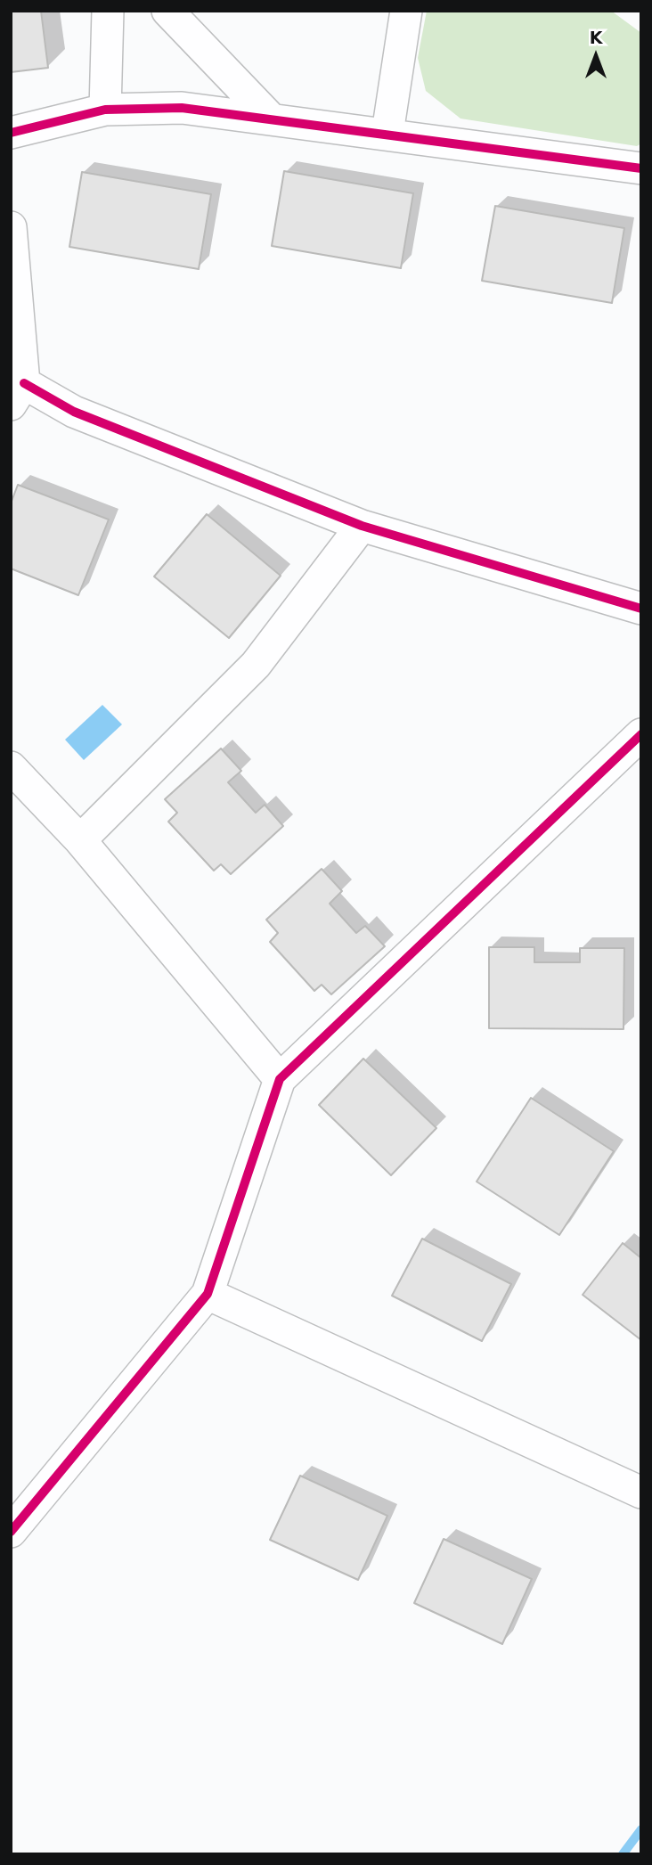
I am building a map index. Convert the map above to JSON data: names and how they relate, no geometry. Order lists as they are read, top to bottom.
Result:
{
  "north": "top"
}
